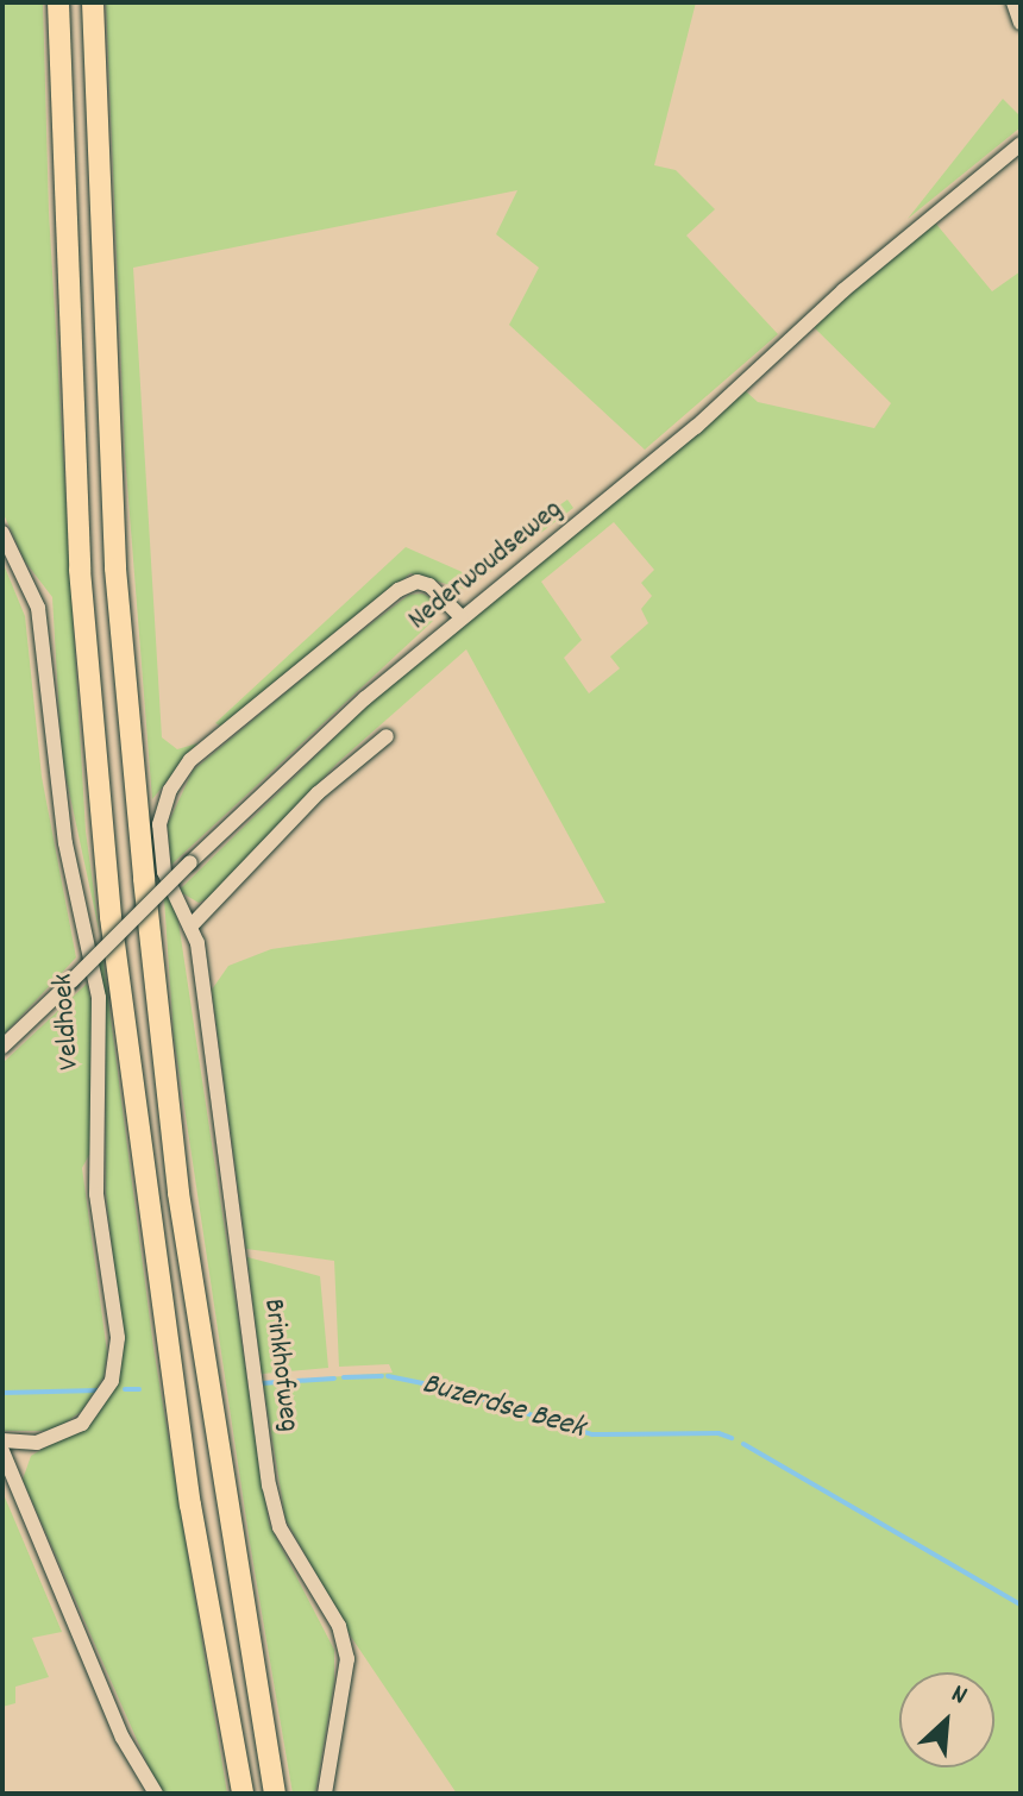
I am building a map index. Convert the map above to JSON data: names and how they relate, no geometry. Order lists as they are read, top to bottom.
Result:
{
  "streets": {
    "street": ["Nederwoudseweg", "Veldhoek", "Brinkhofweg"]
  },
  "crossings": [
    ["Nederwoudseweg", "Brinkhofweg"]
  ],
  "water": ["Buzerdse Beek"],
  "north": "top right"
}
